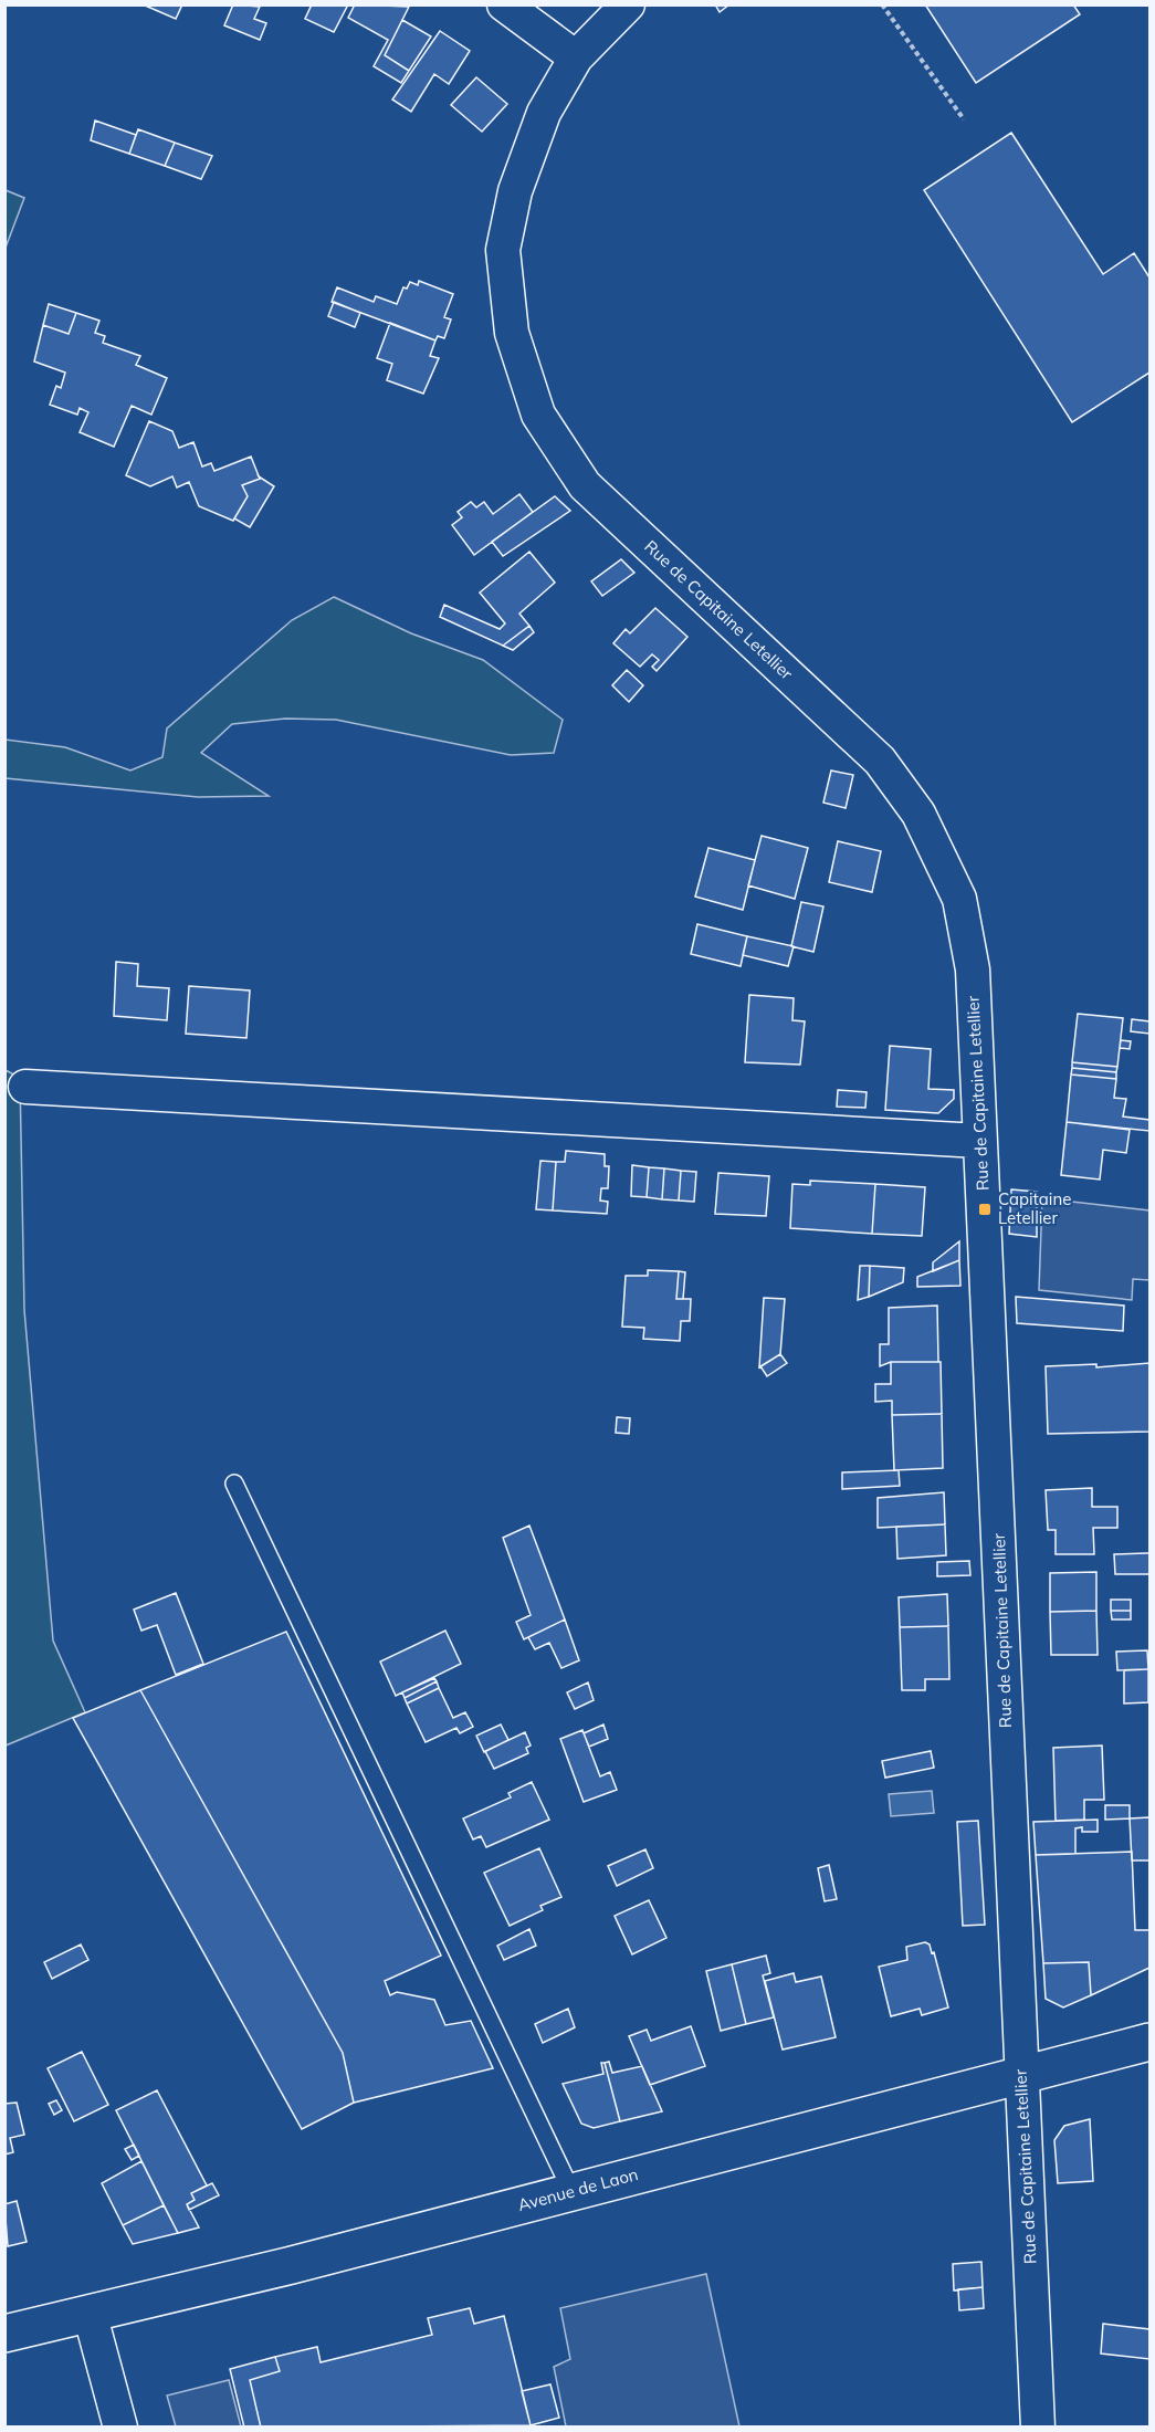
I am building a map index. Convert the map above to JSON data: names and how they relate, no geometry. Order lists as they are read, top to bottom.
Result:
{
  "streets": {
    "main road": ["Avenue de Laon"],
    "street": ["Rue de Capitaine Letellier"]
  },
  "crossings": [
    ["Rue de Capitaine Letellier", "Avenue de Laon"]
  ],
  "places": {
    "transit": ["Capitaine Letellier"]
  }
}
